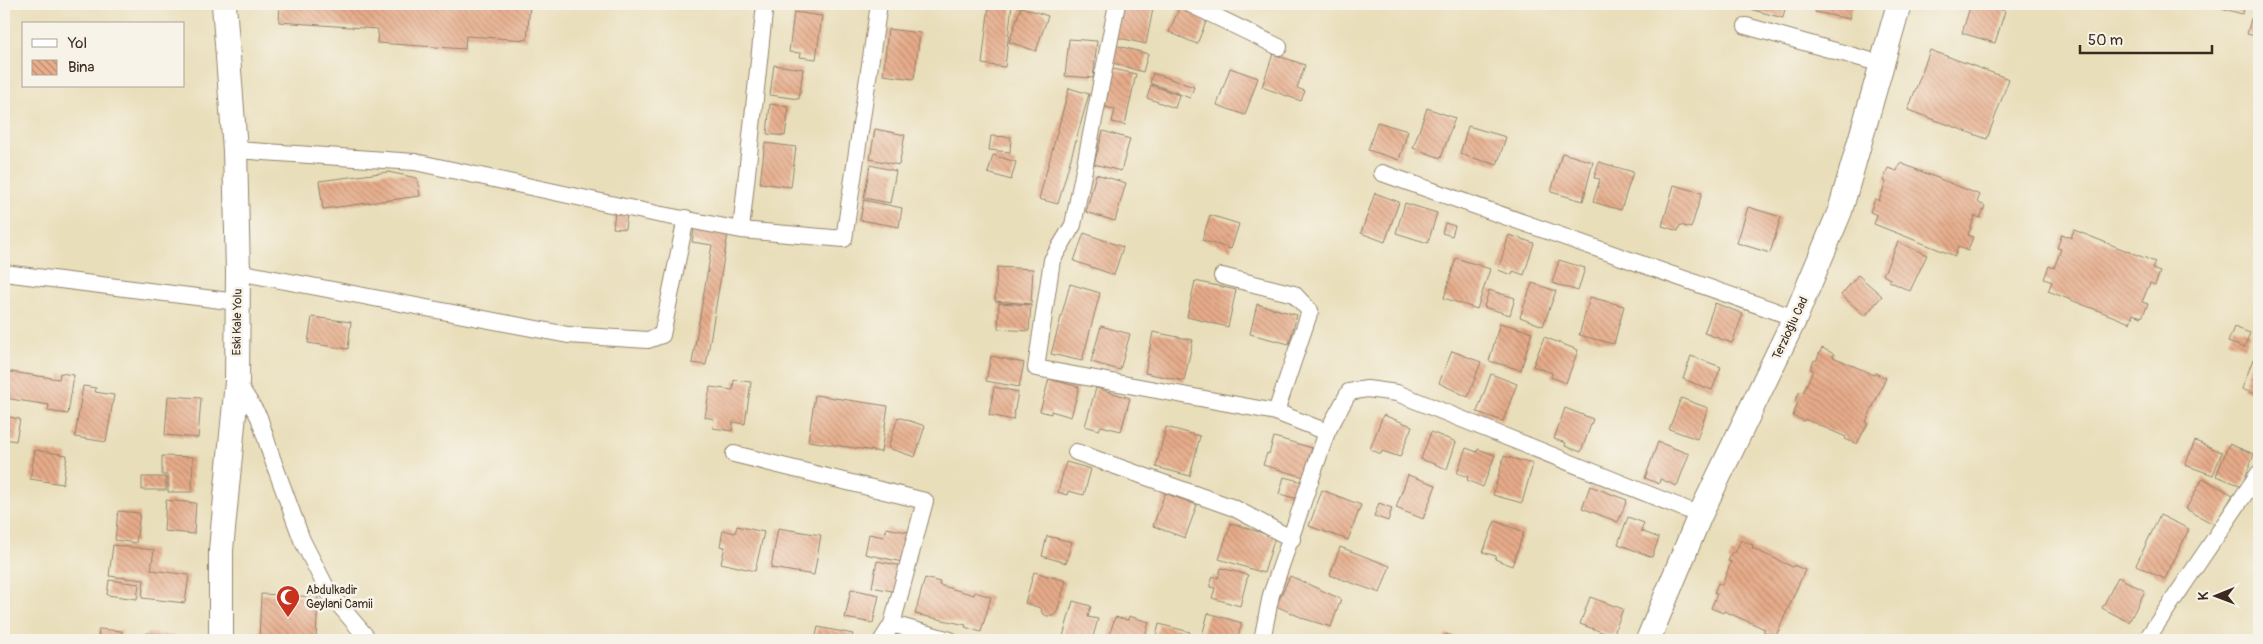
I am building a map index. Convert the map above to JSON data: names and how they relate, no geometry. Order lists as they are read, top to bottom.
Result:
{
  "streets": {
    "street": ["Eski Kale Yolu", "Terzioğlu Cad"]
  },
  "places": {
    "mosque": ["Abdulkadir Geylani Camii"]
  },
  "legend": ["Yol", "Bina"],
  "scale_bar": "50 m",
  "north": "left"
}
